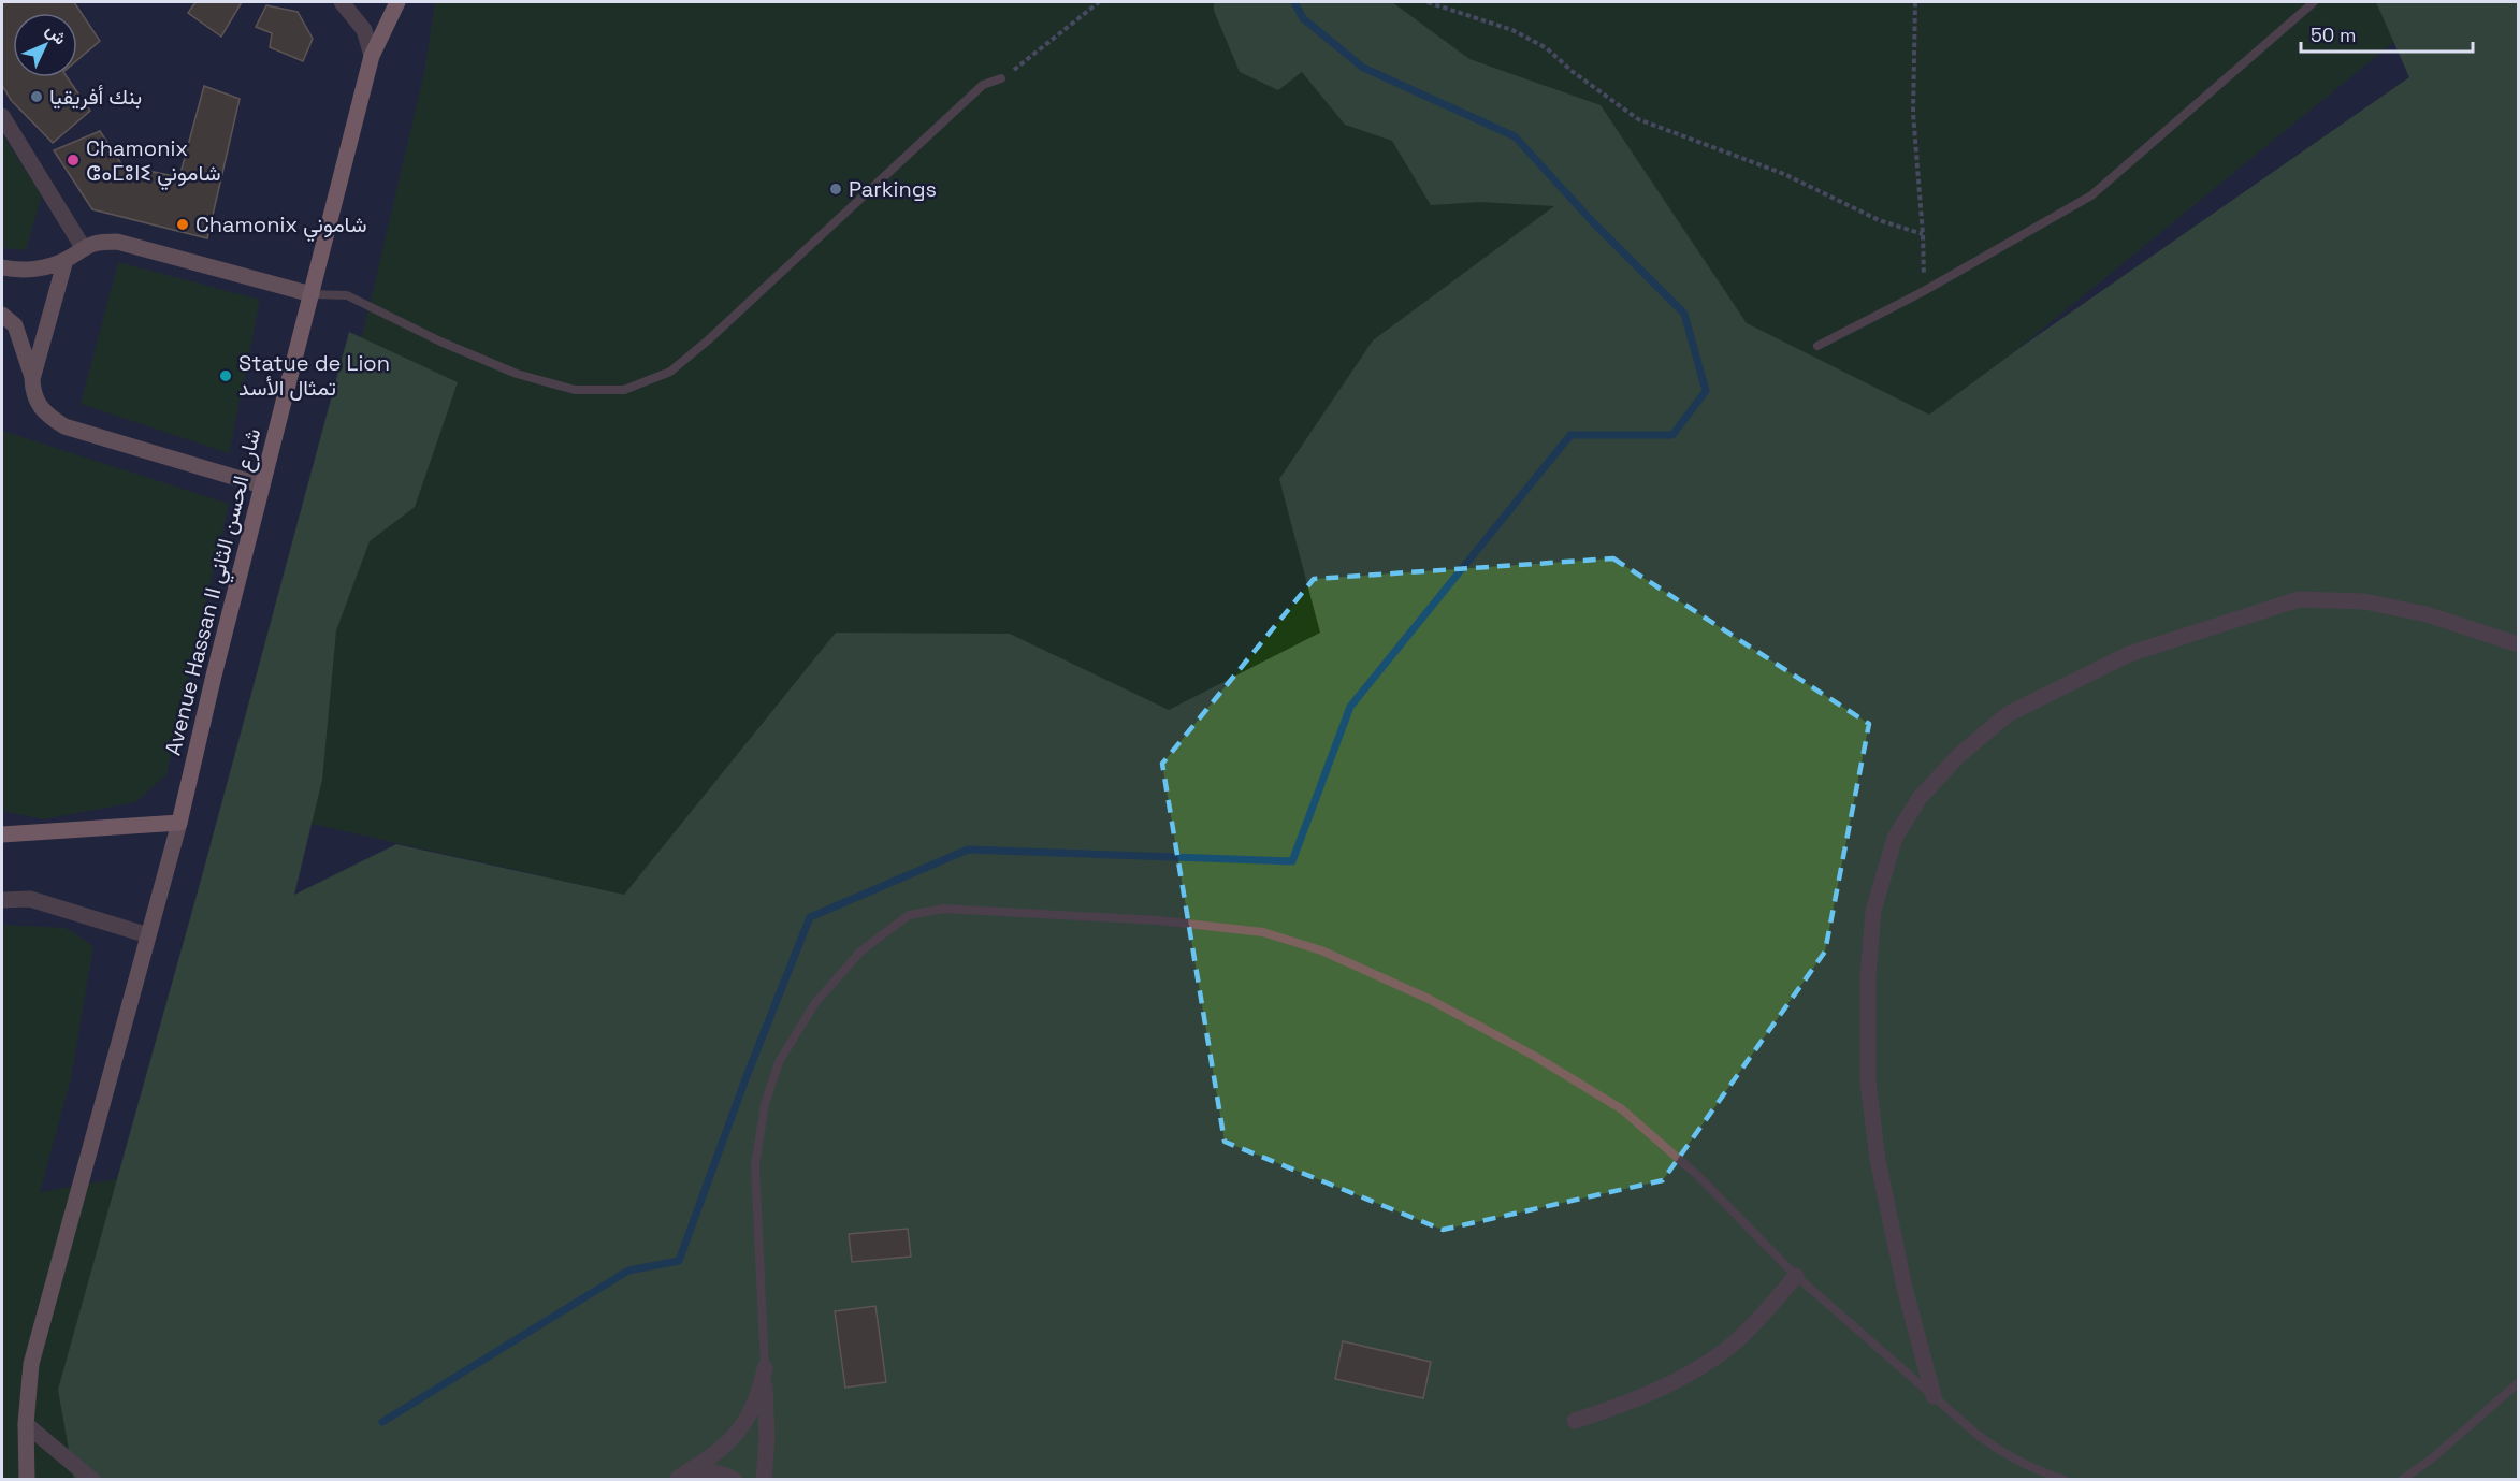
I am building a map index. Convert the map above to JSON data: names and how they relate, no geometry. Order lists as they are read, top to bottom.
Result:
{
  "streets": {
    "main road": ["Avenue Hassan II شارع الحسن الثاني"]
  },
  "places": [
    "بنك أفريقيا",
    "Chamonix ⵛⴰⵎⵓⵏⵉ شاموني",
    "Parkings",
    "Chamonix شاموني",
    "Statue de Lion تمثال الأسد"
  ],
  "scale_bar": "50 m",
  "north": "top right"
}
